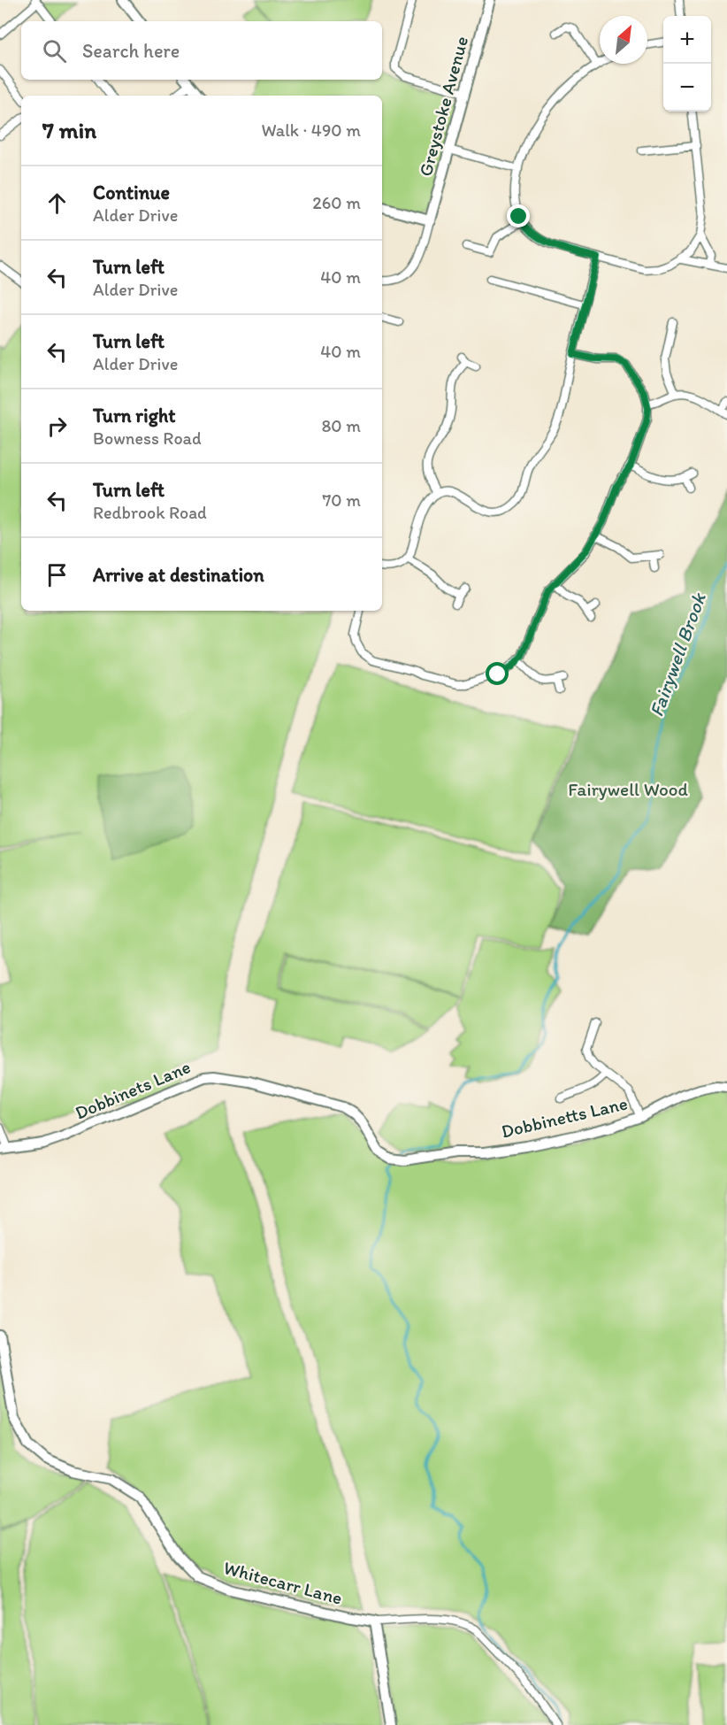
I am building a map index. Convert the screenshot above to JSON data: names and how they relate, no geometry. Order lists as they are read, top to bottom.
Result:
{
  "streets": {
    "street": [
      "Greystoke Avenue",
      "Dobbinets Lane",
      "Dobbinetts Lane",
      "Whitecarr Lane"
    ]
  },
  "crossings": [
    ["Dobbinets Lane", "Dobbinetts Lane"]
  ],
  "water": ["Fairywell Brook"],
  "parks": ["Fairywell Wood"],
  "north": "top right",
  "page": {
    "map_buttons": ["+", "−"],
    "search": "Search here",
    "heading": ["7 min", "Walk · 490 m"],
    "list": [
      ["Continue", "Alder Drive", "260 m"],
      ["Turn left", "Alder Drive", "40 m"],
      ["Turn left", "Alder Drive", "40 m"],
      ["Turn right", "Bowness Road", "80 m"],
      ["Turn left", "Redbrook Road", "70 m"],
      "Arrive at destination"
    ]
  }
}
